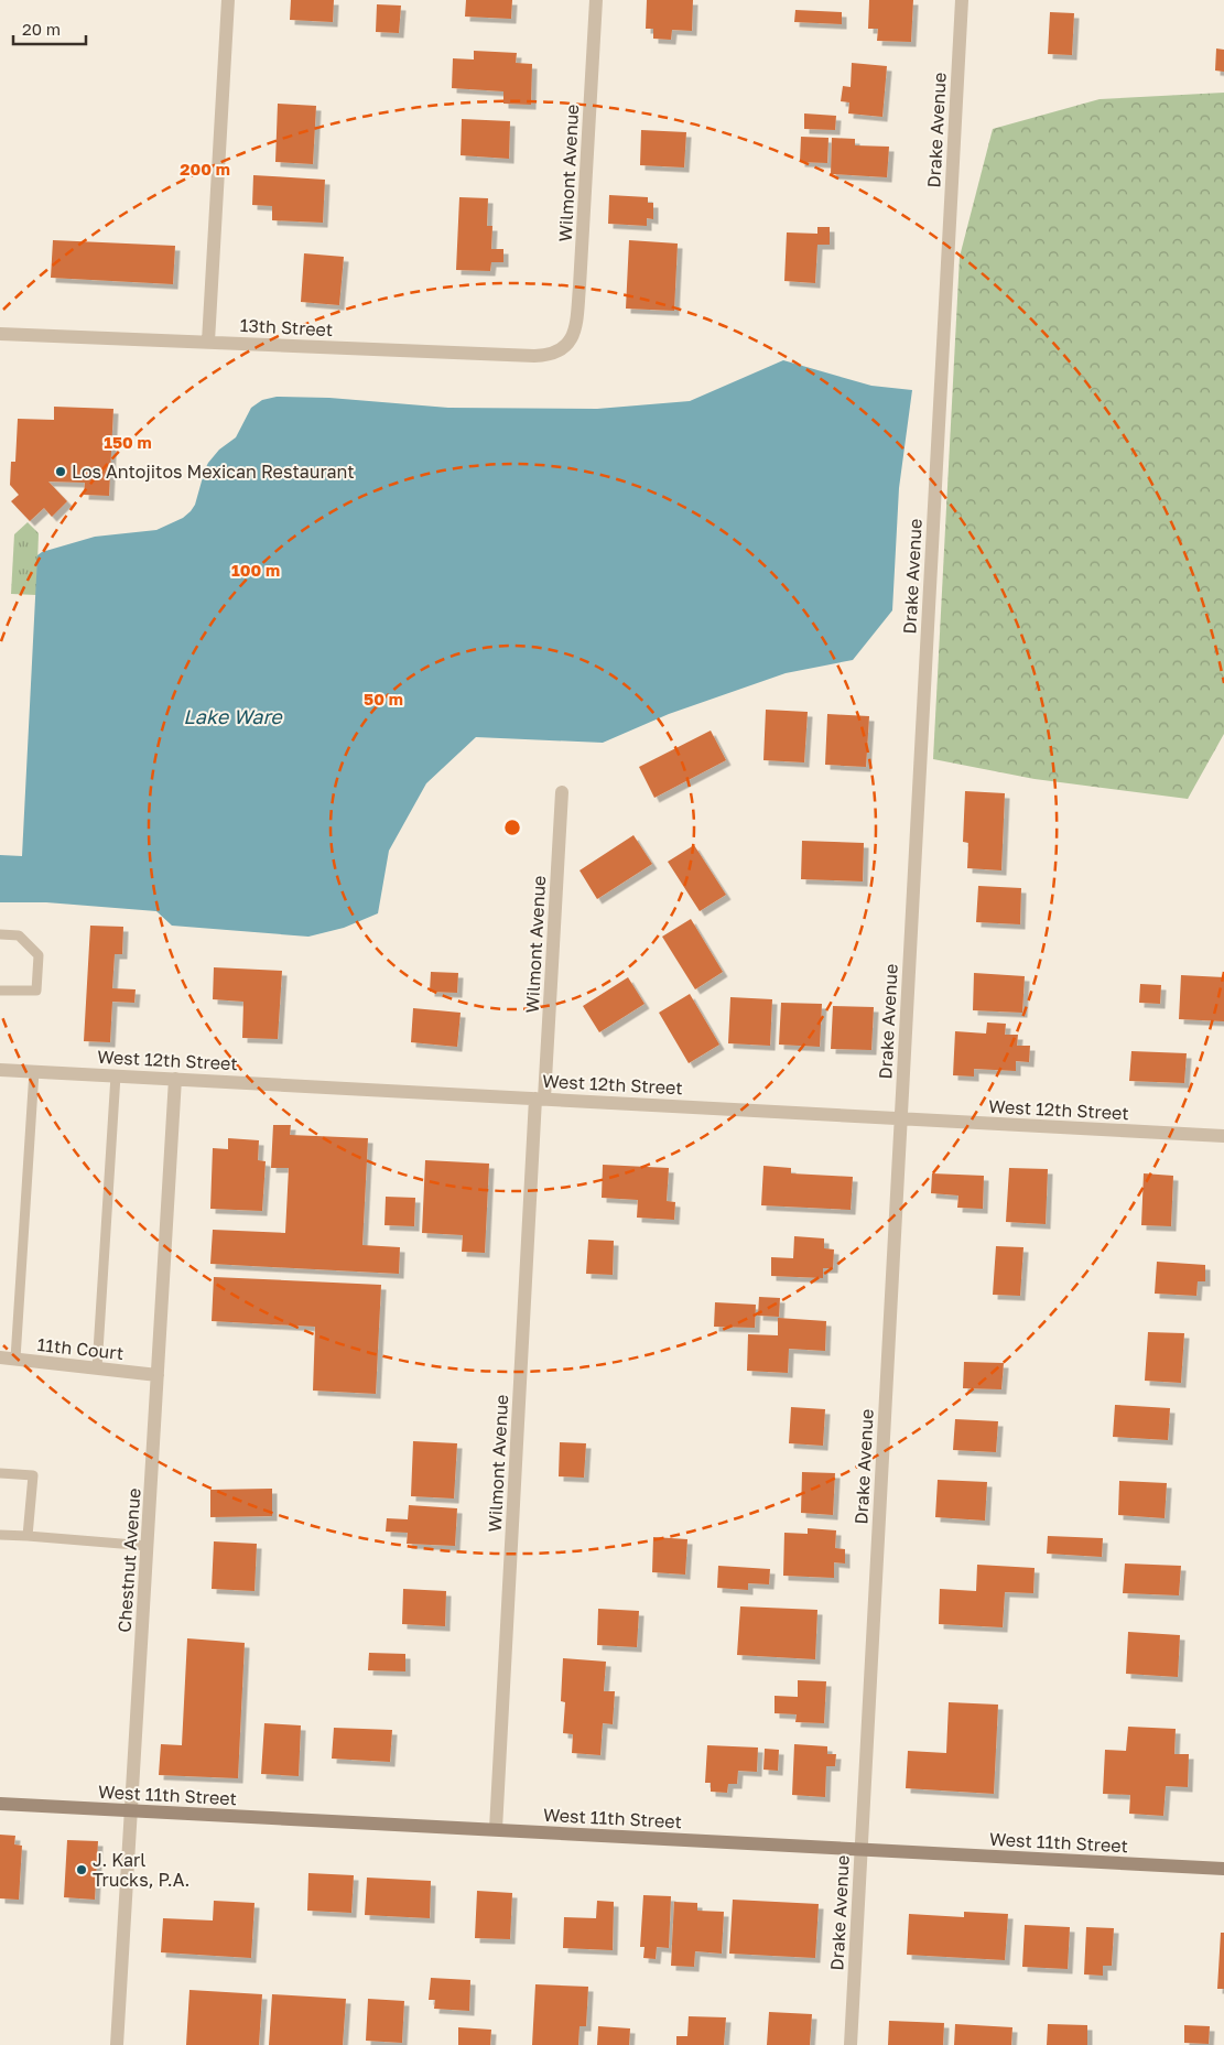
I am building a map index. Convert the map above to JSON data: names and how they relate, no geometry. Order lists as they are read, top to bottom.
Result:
{
  "streets": {
    "main road": ["West 11th Street"],
    "street": [
      "Drake Avenue",
      "Wilmont Avenue",
      "13th Street",
      "West 12th Street",
      "11th Court",
      "Chestnut Avenue"
    ]
  },
  "crossings": [
    ["Drake Avenue", "West 12th Street"],
    ["Drake Avenue", "West 11th Street"],
    ["Wilmont Avenue", "13th Street"],
    ["Wilmont Avenue", "West 12th Street"],
    ["Wilmont Avenue", "West 11th Street"],
    ["West 12th Street", "Chestnut Avenue"],
    ["11th Court", "Chestnut Avenue"],
    ["Chestnut Avenue", "West 11th Street"]
  ],
  "water": ["Lake Ware"],
  "places": ["Los Antojitos Mexican Restaurant", "J. Karl Trucks, P.A."],
  "scale_bar": "20 m",
  "rings": [
    "200 m",
    "150 m",
    "100 m",
    "50 m"
  ]
}
